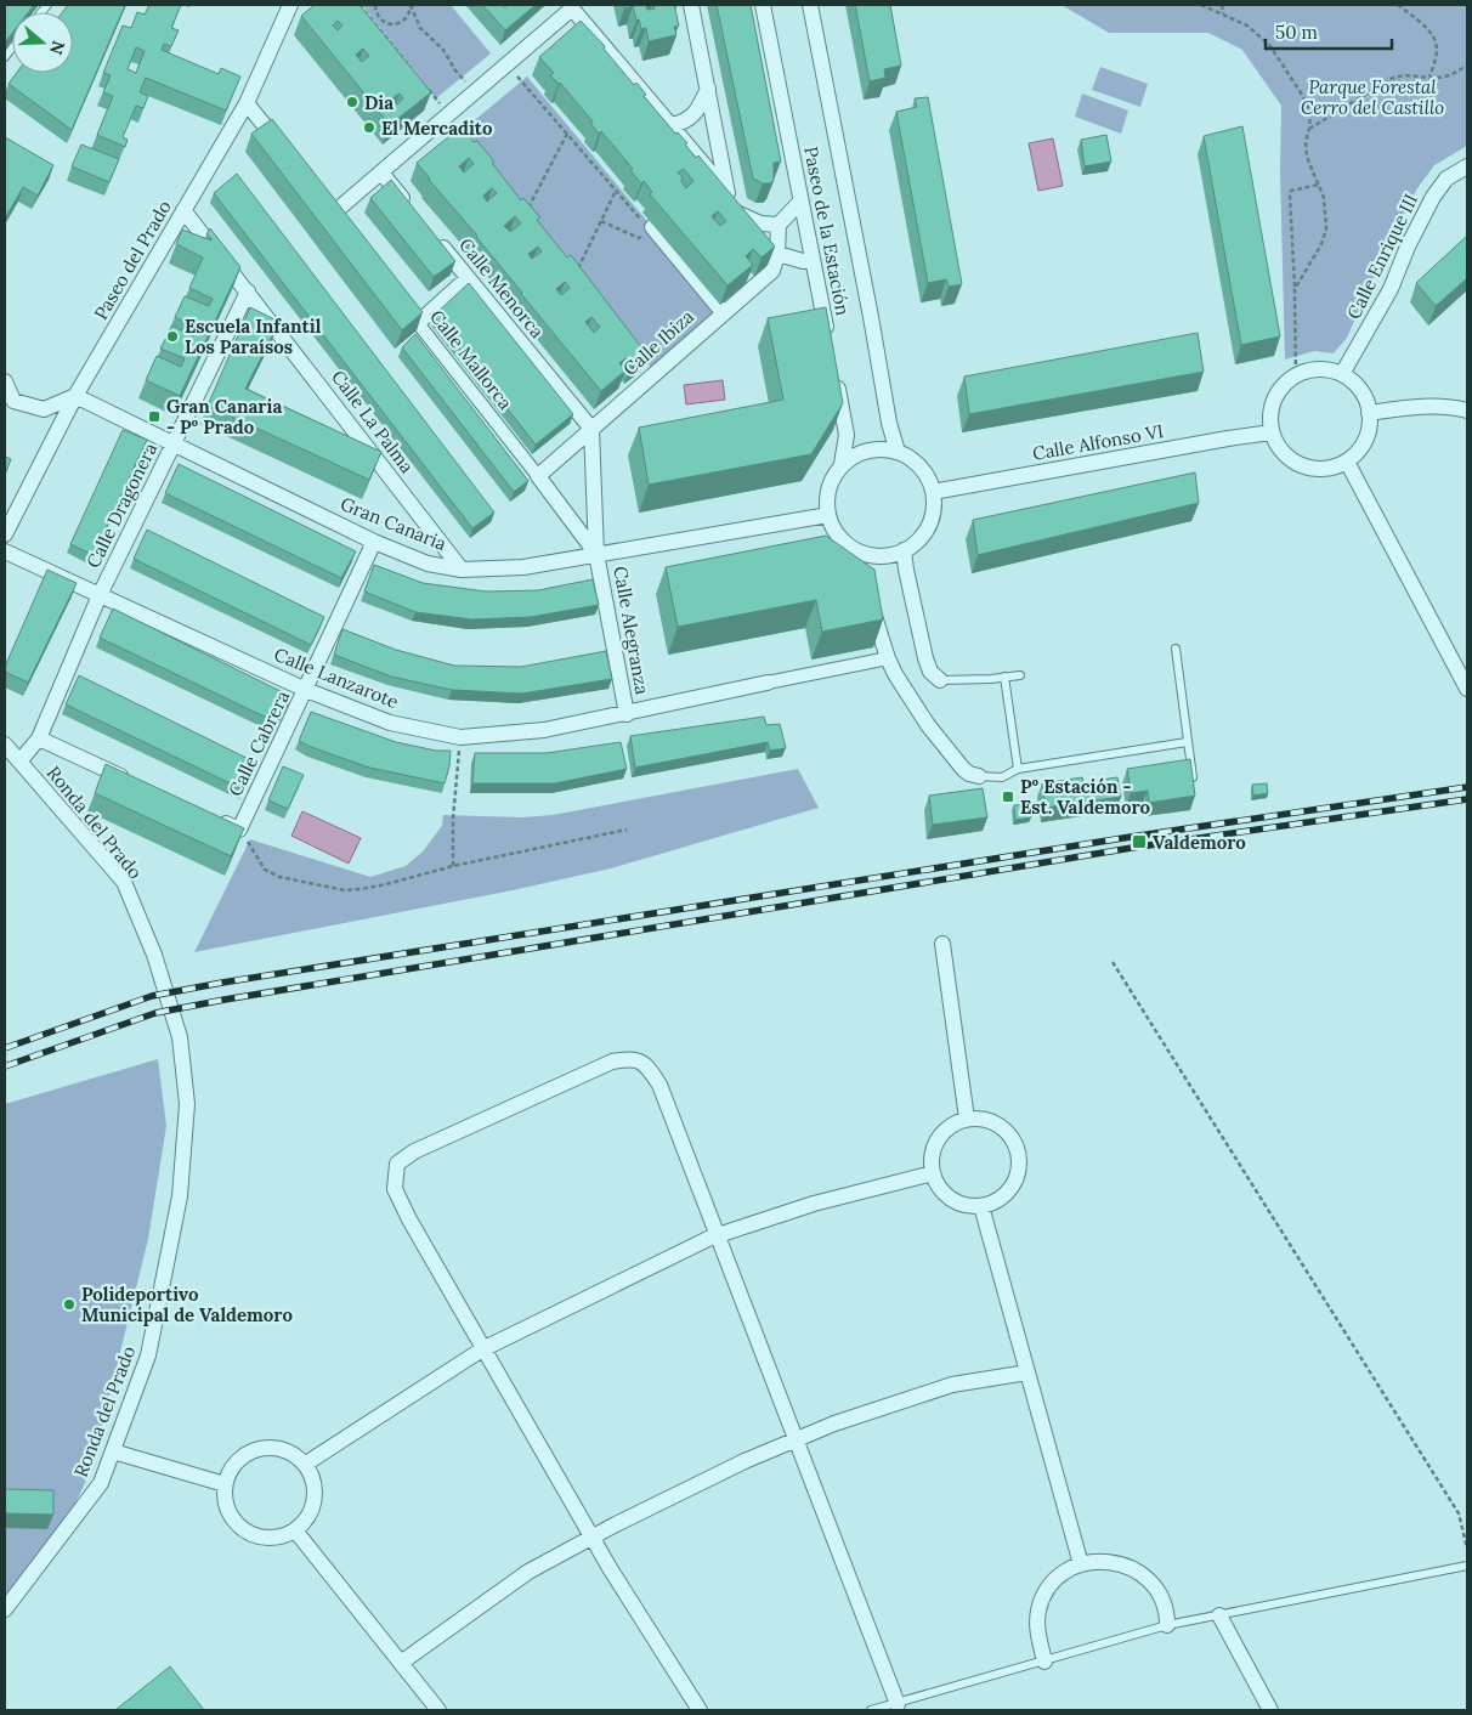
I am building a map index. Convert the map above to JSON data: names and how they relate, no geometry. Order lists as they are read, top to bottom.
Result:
{
  "streets": {
    "street": [
      "Paseo de la Estación",
      "Calle Enrique III",
      "Paseo del Prado",
      "Calle Menorca",
      "Calle Ibiza",
      "Calle Mallorca",
      "Calle La Palma",
      "Calle Alfonso VI",
      "Calle Dragonera",
      "Gran Canaria",
      "Calle Alegranza",
      "Calle Lanzarote",
      "Calle Cabrera",
      "Ronda del Prado"
    ]
  },
  "crossings": [
    ["Paseo de la Estación", "Calle Alfonso VI"],
    ["Paseo de la Estación", "Gran Canaria"],
    ["Calle Enrique III", "Calle Alfonso VI"],
    ["Paseo del Prado", "Calle La Palma"],
    ["Paseo del Prado", "Gran Canaria"],
    ["Calle Menorca", "Calle Ibiza"],
    ["Calle Menorca", "Calle Alegranza"],
    ["Calle Ibiza", "Calle Mallorca"],
    ["Calle Ibiza", "Calle Alegranza"],
    ["Calle Mallorca", "Gran Canaria"],
    ["Calle Mallorca", "Calle Alegranza"],
    ["Calle La Palma", "Calle Dragonera"],
    ["Calle La Palma", "Gran Canaria"],
    ["Calle Alfonso VI", "Gran Canaria"],
    ["Calle Dragonera", "Gran Canaria"],
    ["Calle Dragonera", "Calle Lanzarote"],
    ["Calle Dragonera", "Ronda del Prado"],
    ["Gran Canaria", "Calle Alegranza"],
    ["Gran Canaria", "Calle Cabrera"],
    ["Calle Alegranza", "Calle Lanzarote"],
    ["Calle Lanzarote", "Calle Cabrera"]
  ],
  "parks": ["Parque Forestal Cerro del Castillo"],
  "places": {
    "other": [
      "Dia",
      "El Mercadito",
      "Escuela Infantil Los Paraísos",
      "Polideportivo Municipal de Valdemoro"
    ],
    "transit": ["Gran Canaria - Pº Prado", "Pº Estación - Est. Valdemoro", "Valdemoro"]
  },
  "scale_bar": "50 m",
  "north": "right"
}
